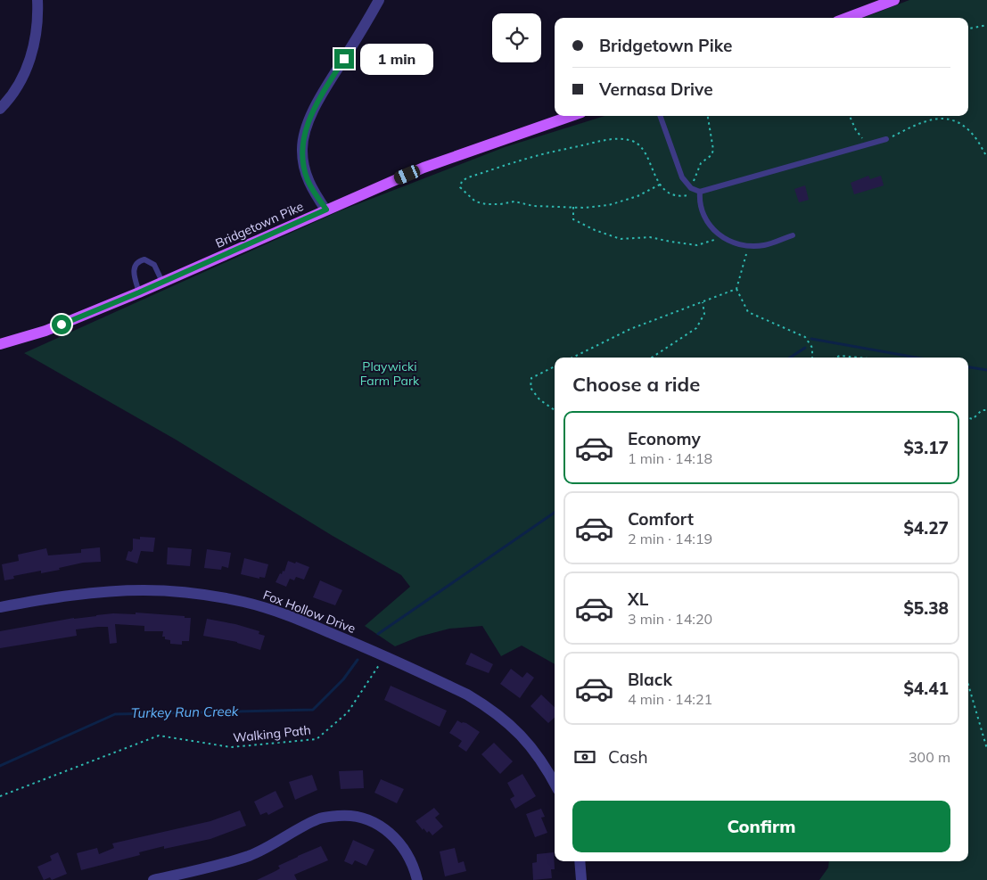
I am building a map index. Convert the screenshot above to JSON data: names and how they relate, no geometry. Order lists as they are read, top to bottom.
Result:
{
  "streets": {
    "main road": ["Bridgetown Pike"],
    "street": ["Fox Hollow Drive"],
    "path": ["Walking Path"]
  },
  "crossings": [
    ["Fox Hollow Drive", "Walking Path"]
  ],
  "water": ["Turkey Run Creek"],
  "parks": ["Playwicki Farm Park"],
  "page": {
    "banner": ["Bridgetown Pike", "Vernasa Drive"],
    "bubble": "1 min",
    "heading": "Choose a ride",
    "list": [
      {
        "name": "Economy",
        "note": "1 min · 14:18",
        "value": "$3.17"
      },
      {
        "name": "Comfort",
        "note": "2 min · 14:19",
        "value": "$4.27"
      },
      {
        "name": "XL",
        "note": "3 min · 14:20",
        "value": "$5.38"
      },
      {
        "name": "Black",
        "note": "4 min · 14:21",
        "value": "$4.41"
      }
    ],
    "pay": ["Cash", "300 m"],
    "buttons": "Confirm"
  }
}
